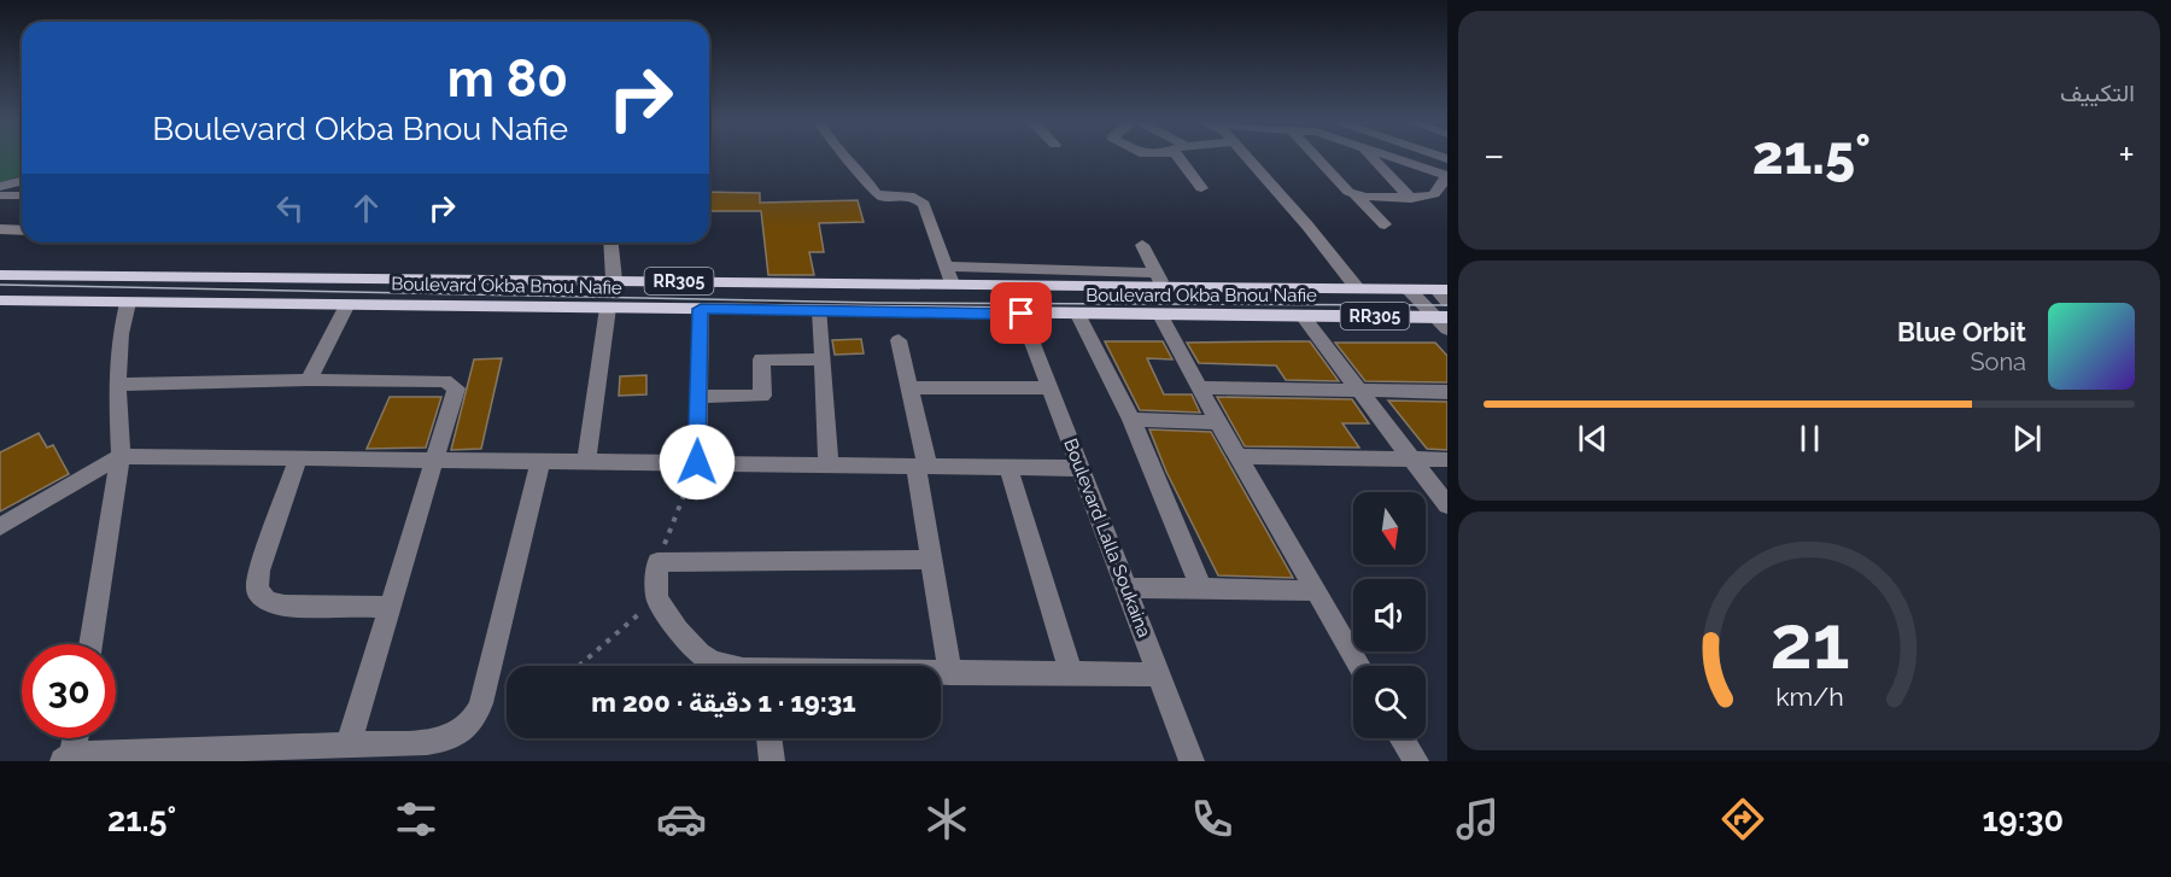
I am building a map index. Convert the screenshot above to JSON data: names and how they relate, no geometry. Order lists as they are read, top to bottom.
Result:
{
  "streets": {
    "main road": ["RR305", "Boulevard Okba Bnou Nafie"],
    "street": ["Boulevard Lalla Soukaina"]
  },
  "crossings": [
    ["Boulevard Okba Bnou Nafie", "Boulevard Lalla Soukaina"]
  ],
  "north": "bottom",
  "page": {
    "tile": "التكييف",
    "turn": ["80 m", "Boulevard Okba Bnou Nafie"],
    "heat": ["−", "21.5°", "+"],
    "song": ["Blue Orbit", "Sona"],
    "limit": "30",
    "trip": "19:31 · 1 دقيقة · 200 m",
    "tabs": ["19:30", "21.5°"],
    "gauge": ["21", "km/h"]
  }
}
